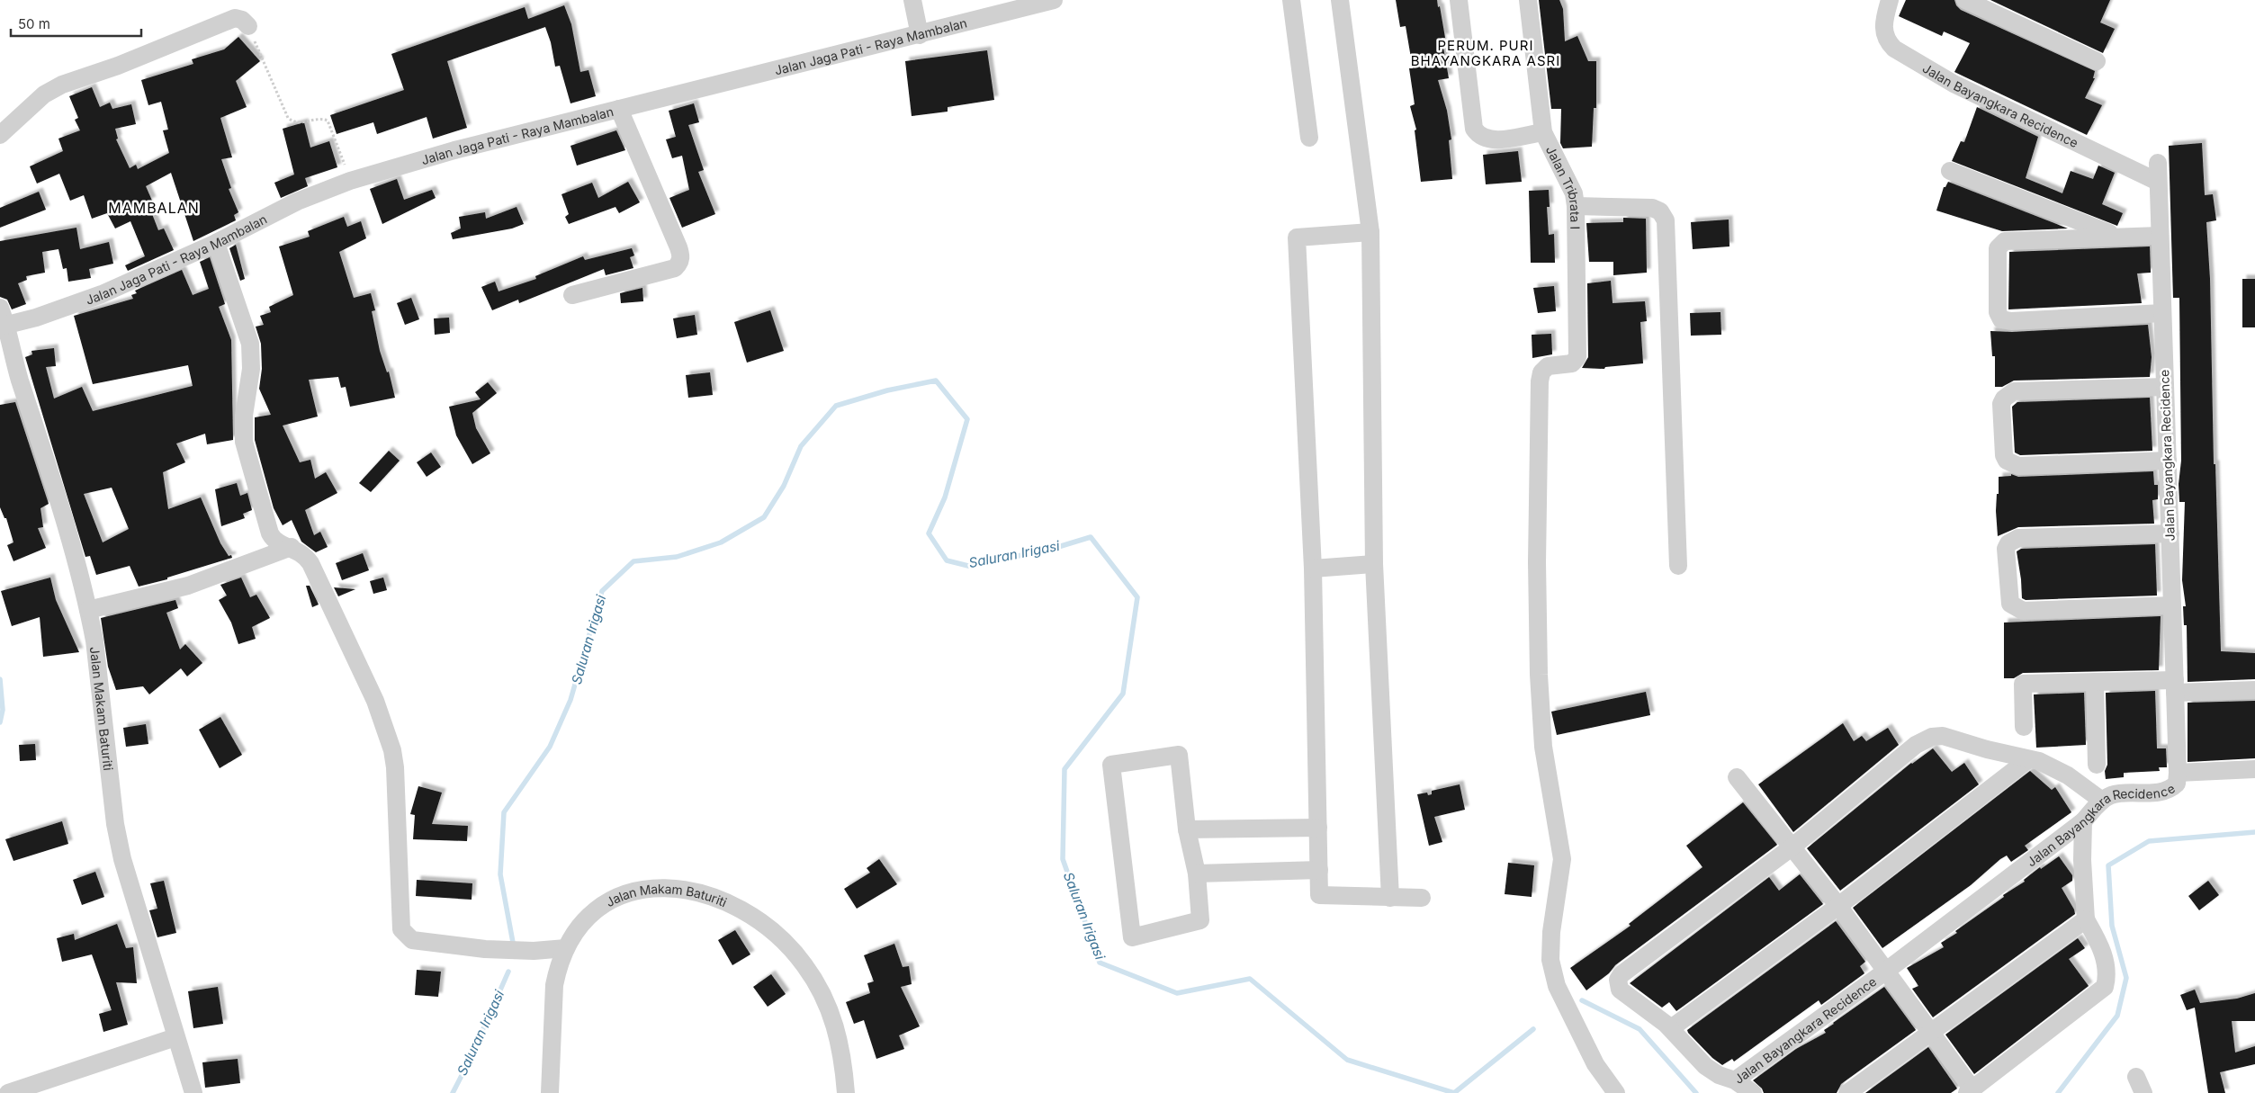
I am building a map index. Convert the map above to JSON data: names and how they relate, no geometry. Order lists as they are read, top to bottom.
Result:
{
  "streets": {
    "street": [
      "Jalan Jaga Pati - Raya Mambalan",
      "Jalan Bayangkara Recidence",
      "Jalan Tribrata I",
      "Jalan Makam Baturiti"
    ]
  },
  "crossings": [
    ["Jalan Jaga Pati - Raya Mambalan", "Jalan Makam Baturiti"]
  ],
  "districts": ["PERUM. PURI BHAYANGKARA ASRI", "MAMBALAN"],
  "water": ["Saluran Irigasi"],
  "scale_bar": "50 m"
}
